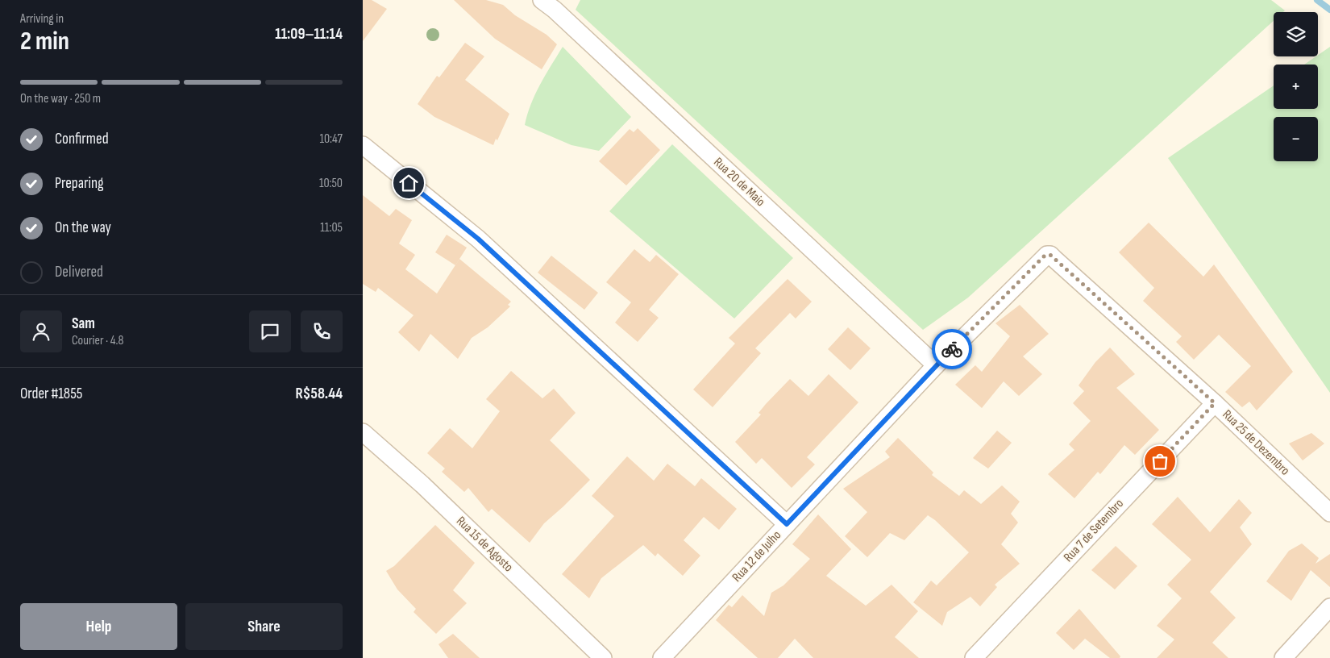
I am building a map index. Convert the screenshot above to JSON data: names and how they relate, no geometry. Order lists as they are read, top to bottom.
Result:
{
  "streets": {
    "street": [
      "Rua 20 de Maio",
      "Rua 25 de Dezembro",
      "Rua 7 de Setembro",
      "Rua 15 de Agosto",
      "Rua 12 de Julho"
    ]
  },
  "crossings": [
    ["Rua 20 de Maio", "Rua 12 de Julho"],
    ["Rua 25 de Dezembro", "Rua 7 de Setembro"],
    ["Rua 25 de Dezembro", "Rua 12 de Julho"]
  ],
  "page": {
    "heading": ["2 min", "Arriving in", "11:09–11:14"],
    "panel": [
      "Sam",
      "Courier · 4.8",
      "Order #1855",
      "R$58.44"
    ],
    "map_buttons": ["+", "−"],
    "bar": "On the way · 250 m",
    "list": [
      ["Confirmed", "10:47"],
      ["Preparing", "10:50"],
      ["On the way", "11:05"],
      "Delivered"
    ],
    "buttons": ["Help", "Share"]
  }
}
